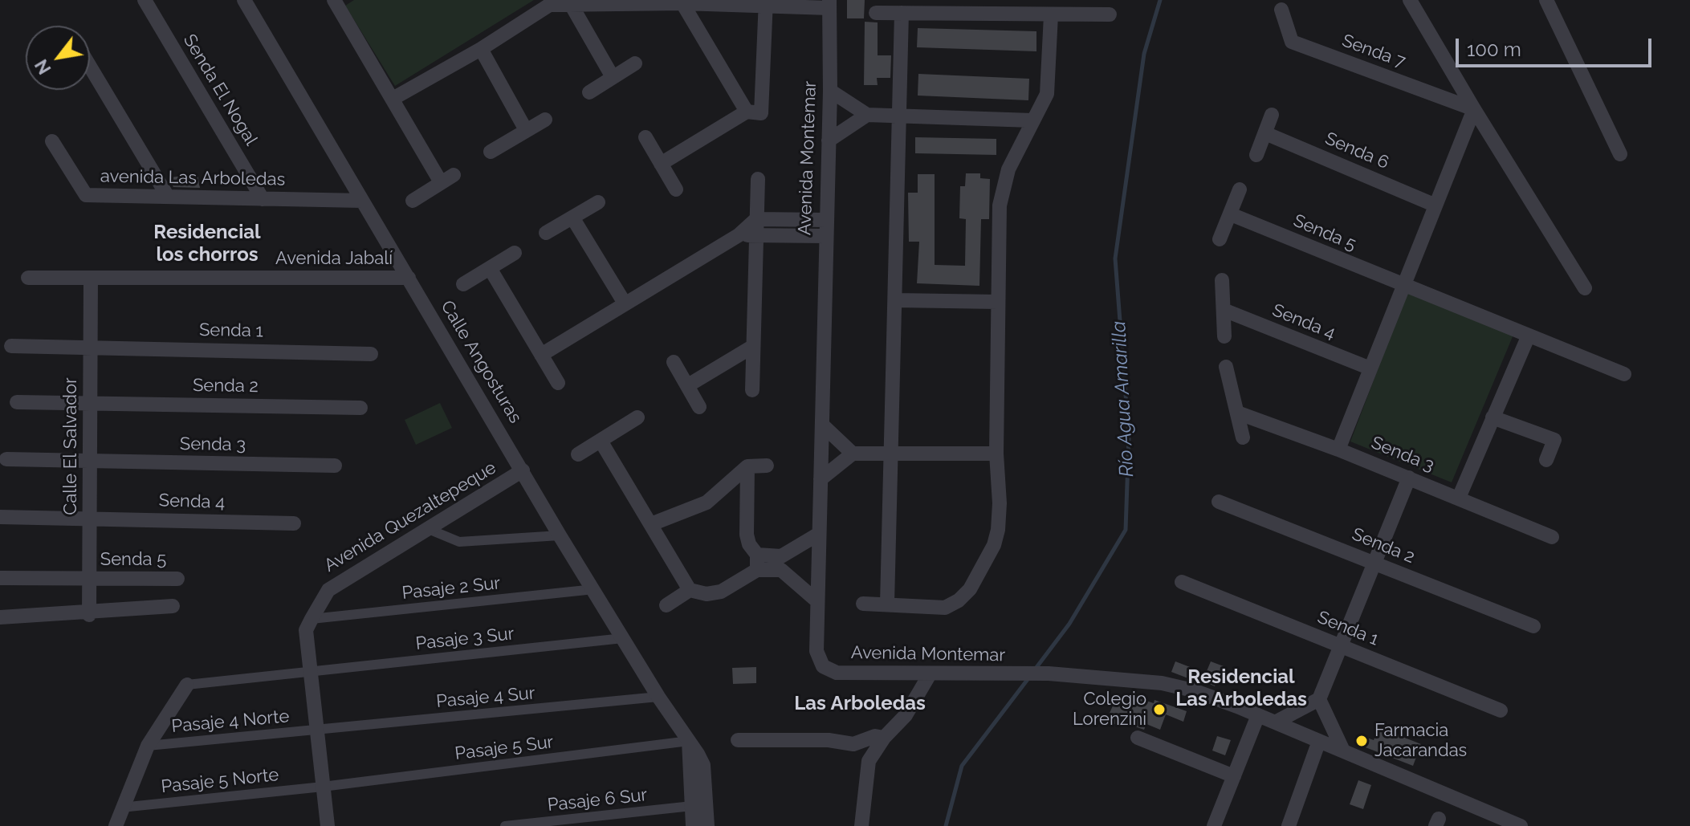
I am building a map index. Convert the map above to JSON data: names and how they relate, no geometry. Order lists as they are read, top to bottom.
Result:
{
  "streets": {
    "street": [
      "Senda 7",
      "Senda El Nogal",
      "Senda 6",
      "Avenida Montemar",
      "avenida Las Arboledas",
      "Senda 5",
      "Avenida Jabalí",
      "Senda 4",
      "Senda 1",
      "Calle Angosturas",
      "Senda 2",
      "Senda 3",
      "Calle El Salvador",
      "Avenida Quezaltepeque",
      "Pasaje 2 Sur",
      "Pasaje 3 Sur",
      "Pasaje 4 Sur",
      "Pasaje 4 Norte",
      "Pasaje 5 Sur",
      "Pasaje 5 Norte",
      "Pasaje 6 Sur"
    ]
  },
  "crossings": [
    ["Senda El Nogal", "avenida Las Arboledas"],
    ["avenida Las Arboledas", "Calle Angosturas"],
    ["Senda 5", "Calle El Salvador"],
    ["Avenida Jabalí", "Calle Angosturas"],
    ["Avenida Jabalí", "Calle El Salvador"],
    ["Senda 4", "Calle El Salvador"],
    ["Senda 1", "Calle El Salvador"],
    ["Calle Angosturas", "Avenida Quezaltepeque"],
    ["Calle Angosturas", "Pasaje 2 Sur"],
    ["Calle Angosturas", "Pasaje 3 Sur"],
    ["Calle Angosturas", "Pasaje 4 Sur"],
    ["Calle Angosturas", "Pasaje 5 Sur"],
    ["Senda 2", "Calle El Salvador"],
    ["Senda 3", "Calle El Salvador"],
    ["Avenida Quezaltepeque", "Pasaje 2 Sur"],
    ["Avenida Quezaltepeque", "Pasaje 3 Sur"],
    ["Avenida Quezaltepeque", "Pasaje 4 Sur"],
    ["Avenida Quezaltepeque", "Pasaje 4 Norte"],
    ["Avenida Quezaltepeque", "Pasaje 5 Sur"],
    ["Avenida Quezaltepeque", "Pasaje 5 Norte"],
    ["Pasaje 4 Sur", "Pasaje 4 Norte"],
    ["Pasaje 5 Sur", "Pasaje 5 Norte"]
  ],
  "districts": ["Residencial los chorros", "Residencial Las Arboledas", "Las Arboledas"],
  "water": ["Río Agua Amarilla"],
  "places": ["Colegio Lorenzini", "Farmacia Jacarandas"],
  "scale_bar": "100 m",
  "north": "bottom left"
}
